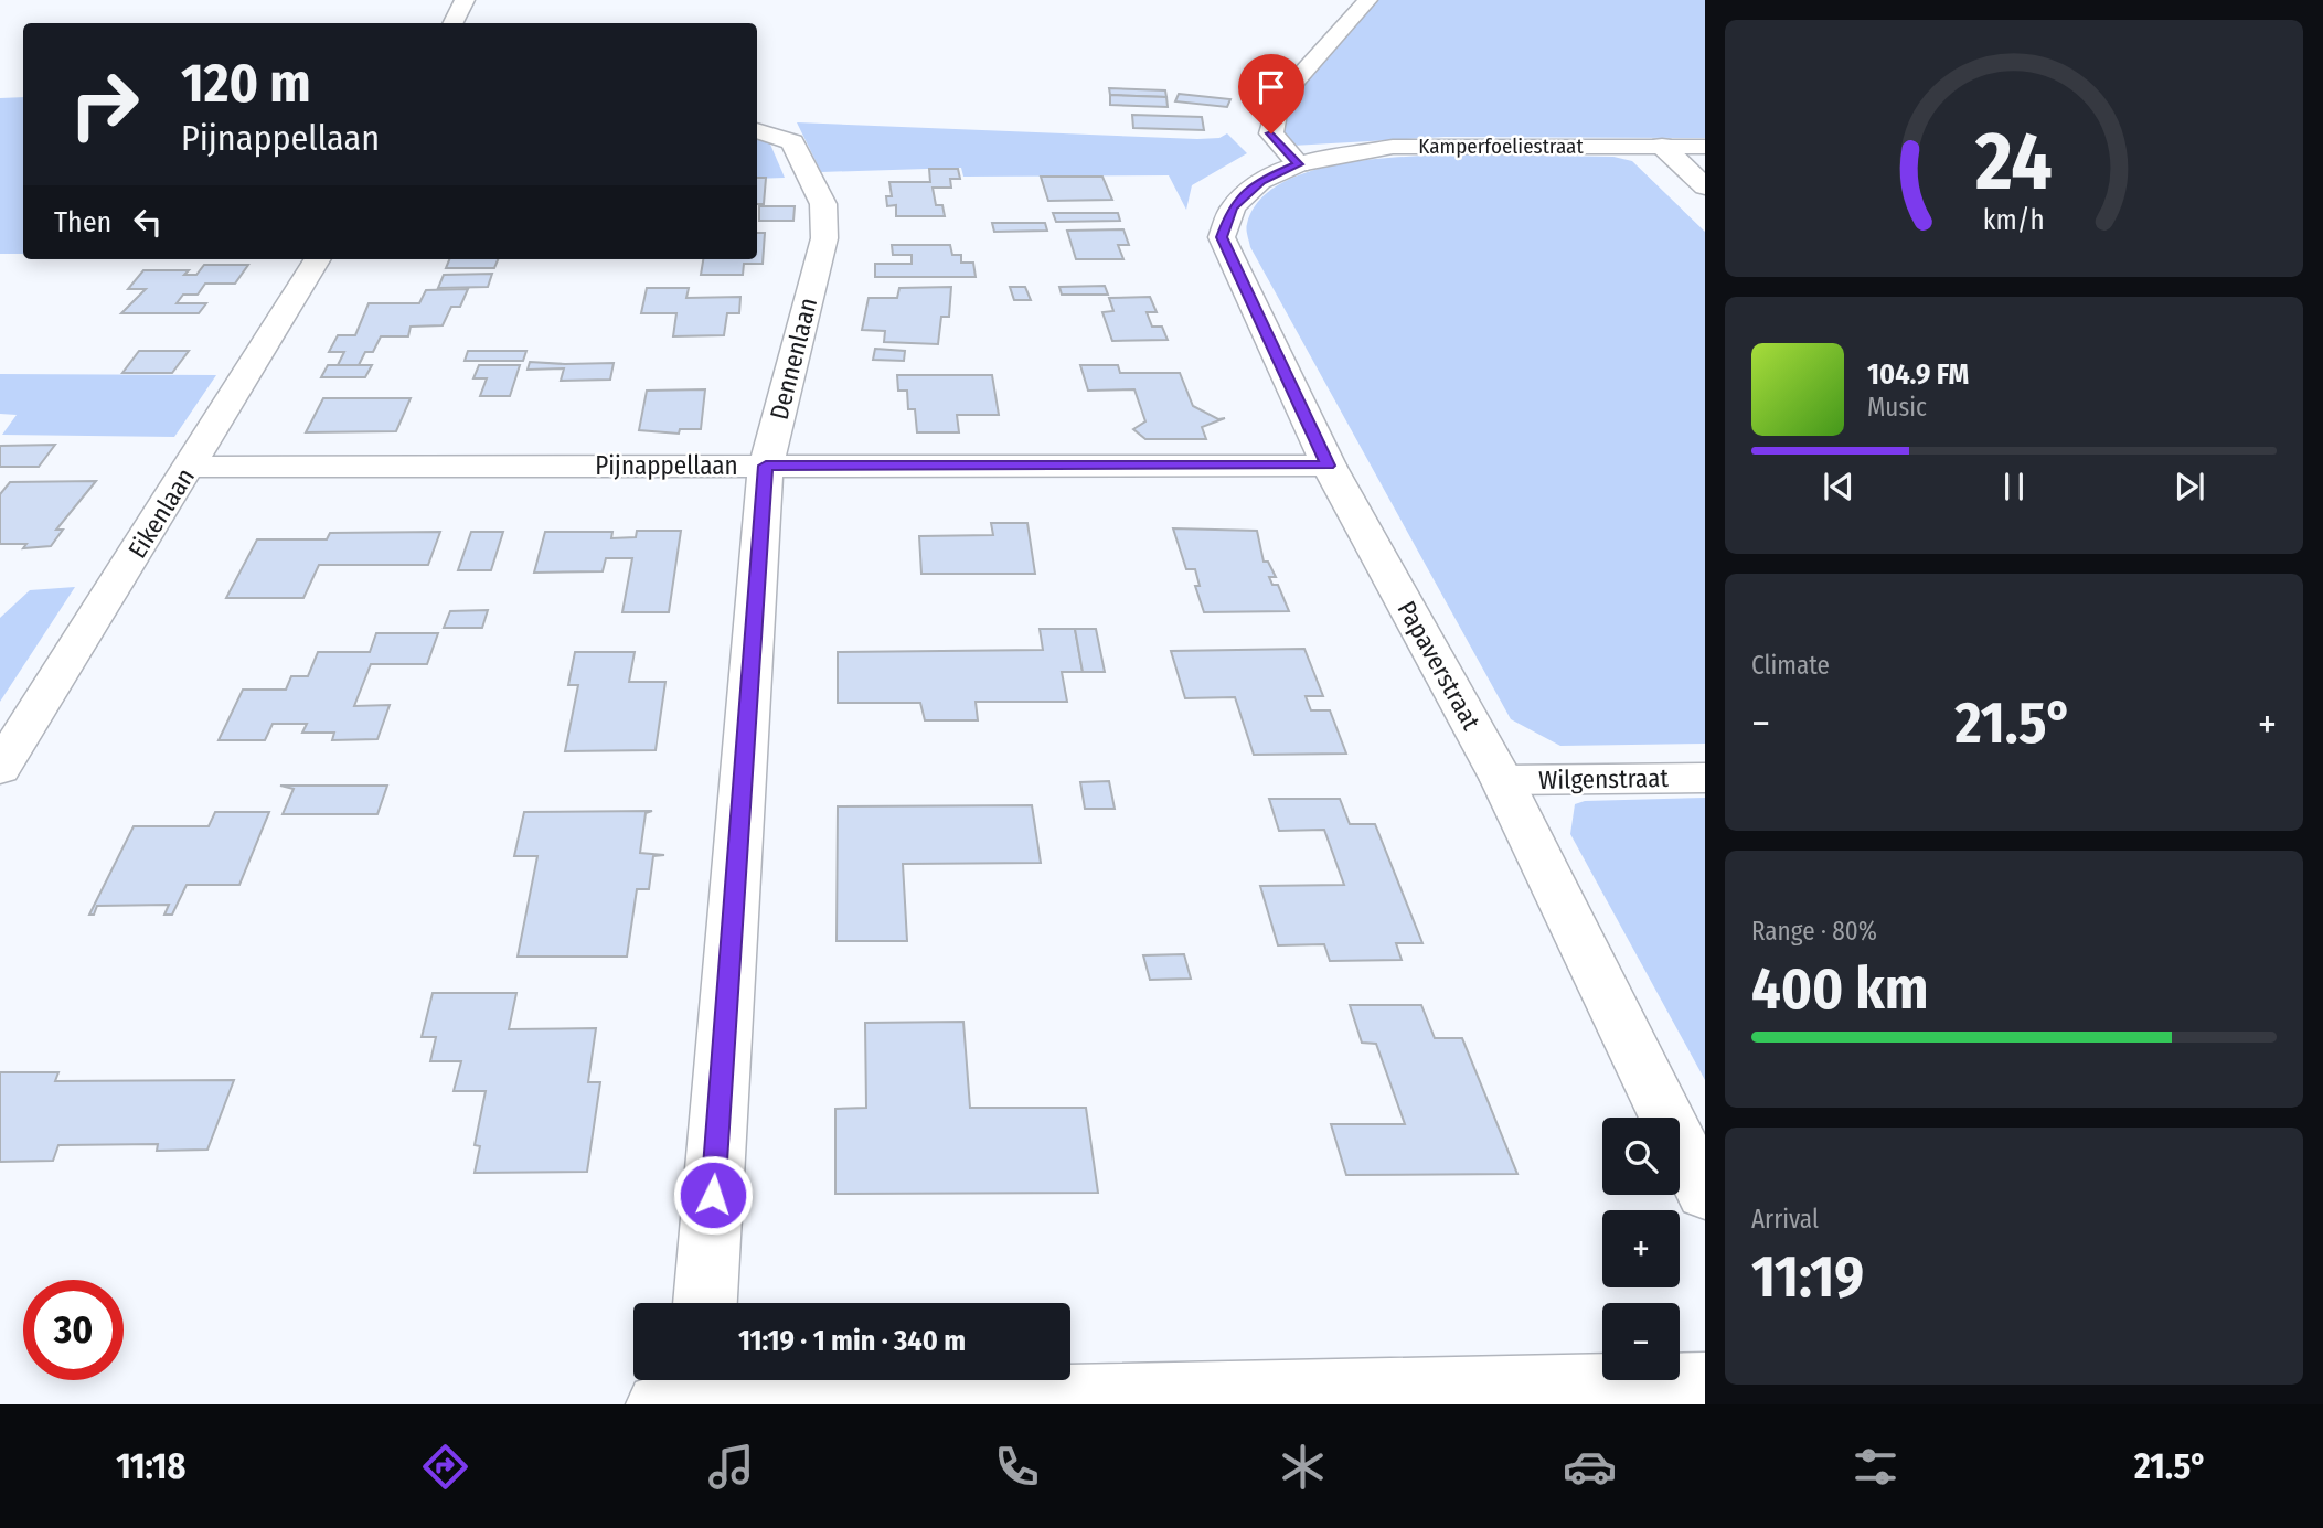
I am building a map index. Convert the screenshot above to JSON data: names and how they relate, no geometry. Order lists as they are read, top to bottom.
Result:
{
  "streets": {
    "street": [
      "Kamperfoeliestraat",
      "Dennenlaan",
      "Pijnappellaan",
      "Eikenlaan",
      "Papaverstraat",
      "Wilgenstraat"
    ]
  },
  "crossings": [
    ["Kamperfoeliestraat", "Papaverstraat"],
    ["Dennenlaan", "Pijnappellaan"],
    ["Pijnappellaan", "Eikenlaan"],
    ["Pijnappellaan", "Papaverstraat"],
    ["Papaverstraat", "Wilgenstraat"]
  ],
  "page": {
    "turn": ["120 m", "Pijnappellaan"],
    "then": "Then",
    "song": ["104.9 FM", "Music"],
    "tile": [
      "Climate",
      ["Range · 80%", "400 km"],
      ["Arrival", "11:19"]
    ],
    "heat": ["−", "21.5°", "+"],
    "map_buttons": ["+", "−"],
    "limit": "30",
    "trip": "11:19 · 1 min · 340 m",
    "tabs": ["11:18", "21.5°"],
    "gauge": ["24", "km/h"]
  }
}
